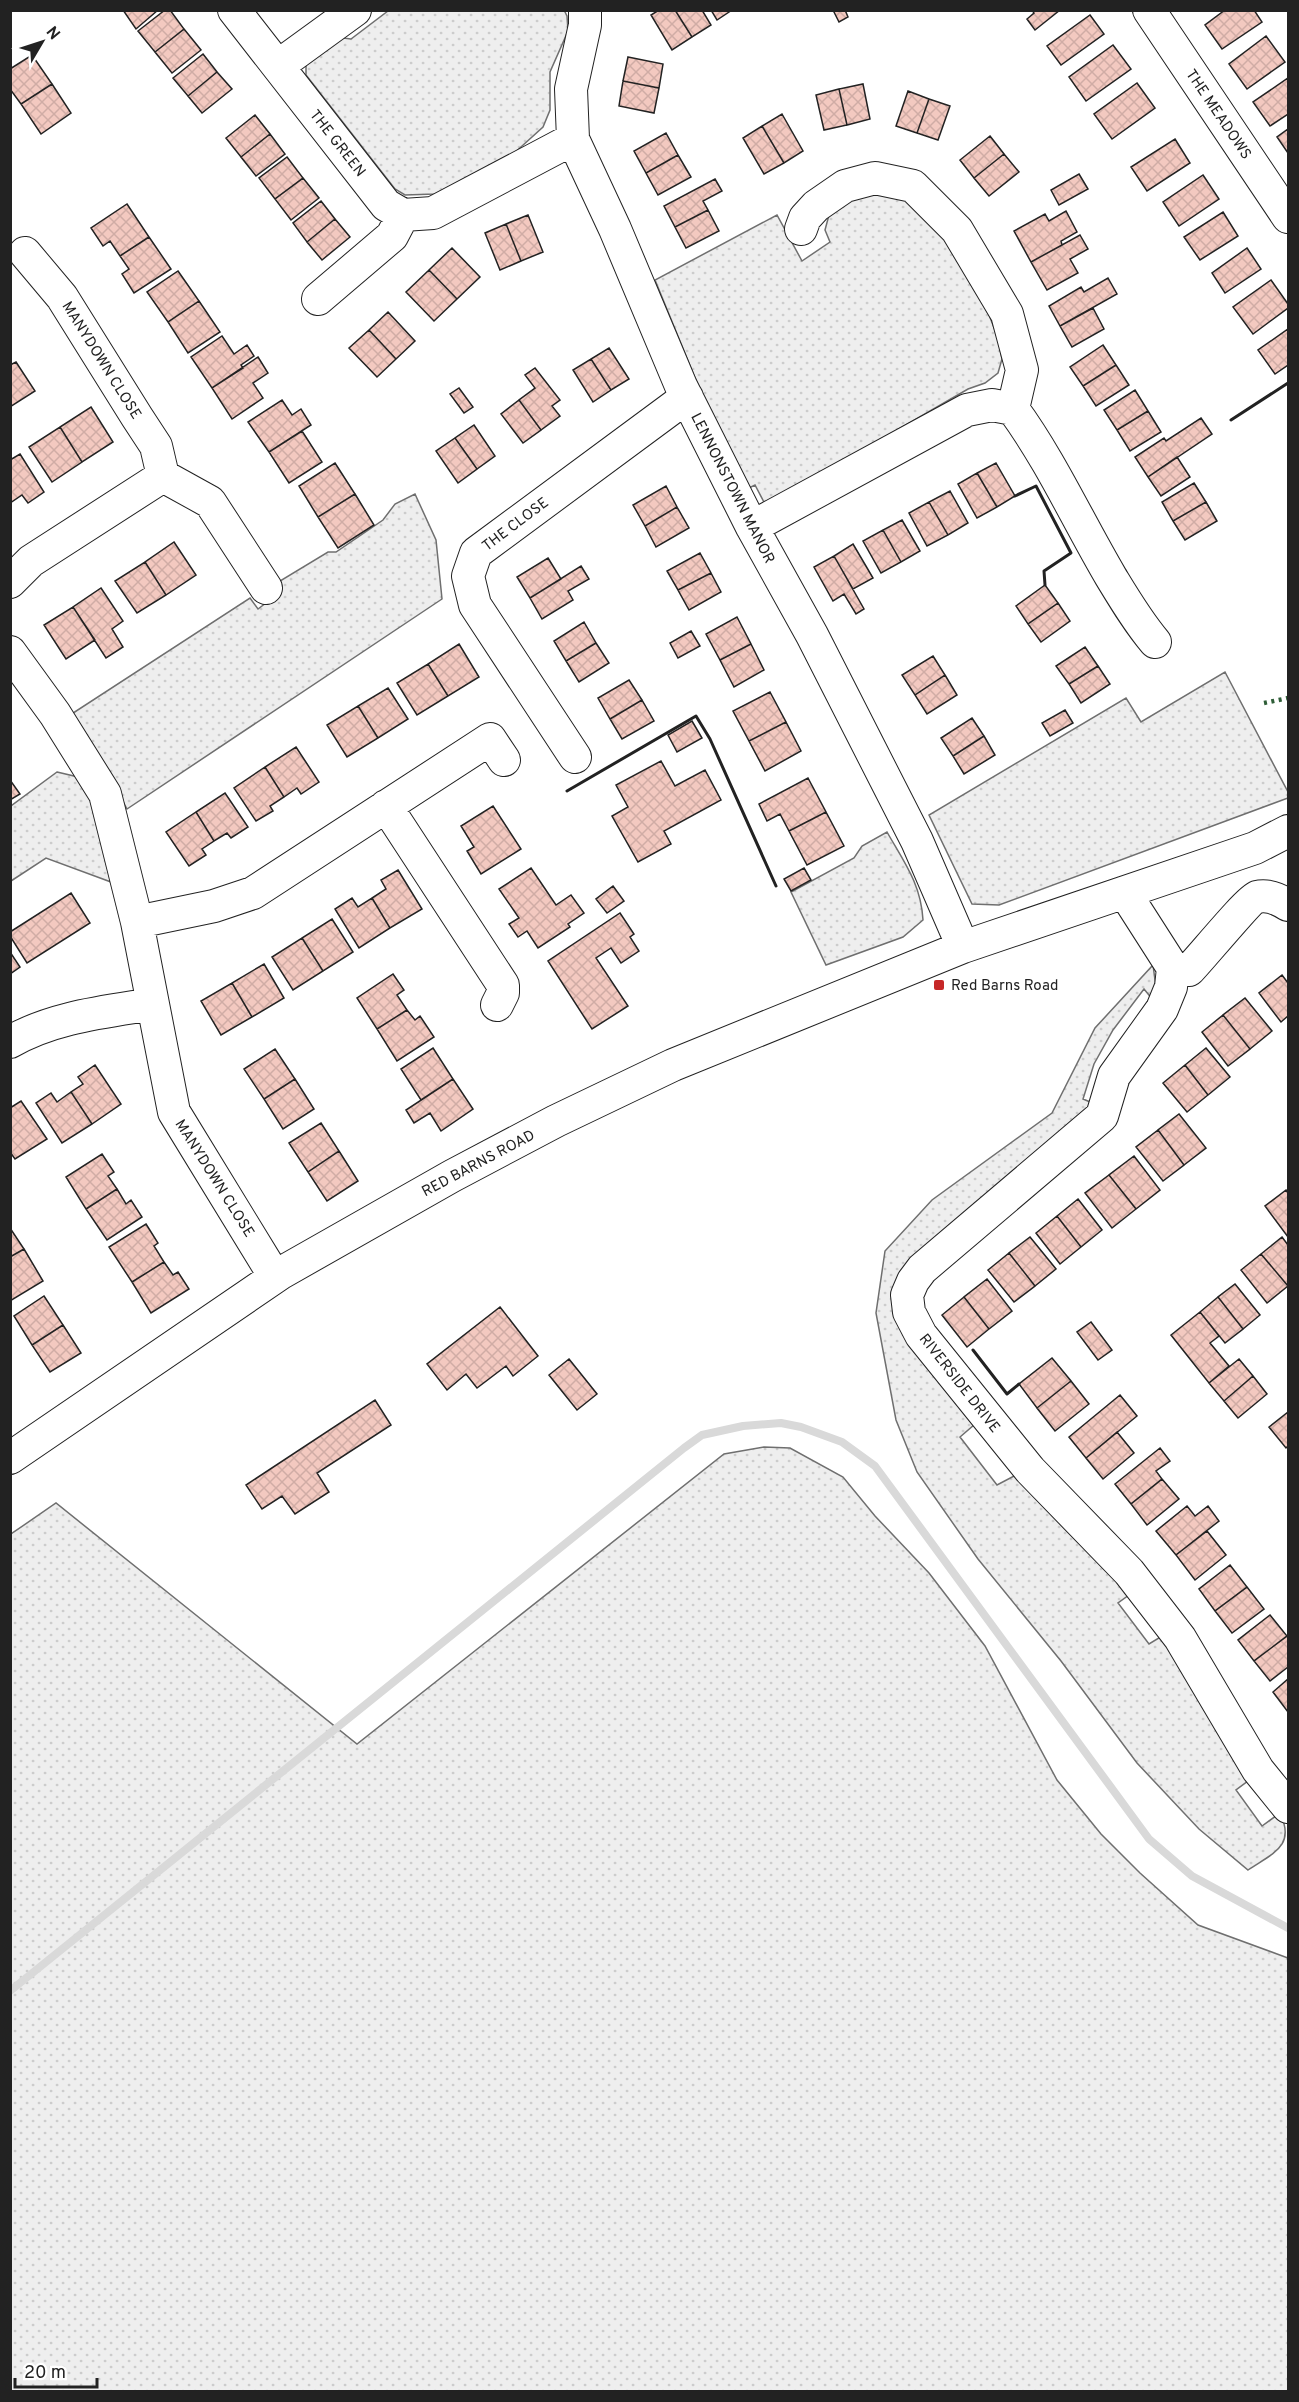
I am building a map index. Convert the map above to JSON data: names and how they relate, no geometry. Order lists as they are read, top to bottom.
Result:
{
  "streets": {
    "street": [
      "THE MEADOWS",
      "THE GREEN",
      "MANYDOWN CLOSE",
      "LENNONSTOWN MANOR",
      "THE CLOSE",
      "RED BARNS ROAD",
      "RIVERSIDE DRIVE"
    ]
  },
  "crossings": [
    ["MANYDOWN CLOSE", "RED BARNS ROAD"],
    ["LENNONSTOWN MANOR", "THE CLOSE"],
    ["LENNONSTOWN MANOR", "RED BARNS ROAD"]
  ],
  "places": {
    "transit": ["Red Barns Road"]
  },
  "scale_bar": "20 m",
  "north": "top right"
}
